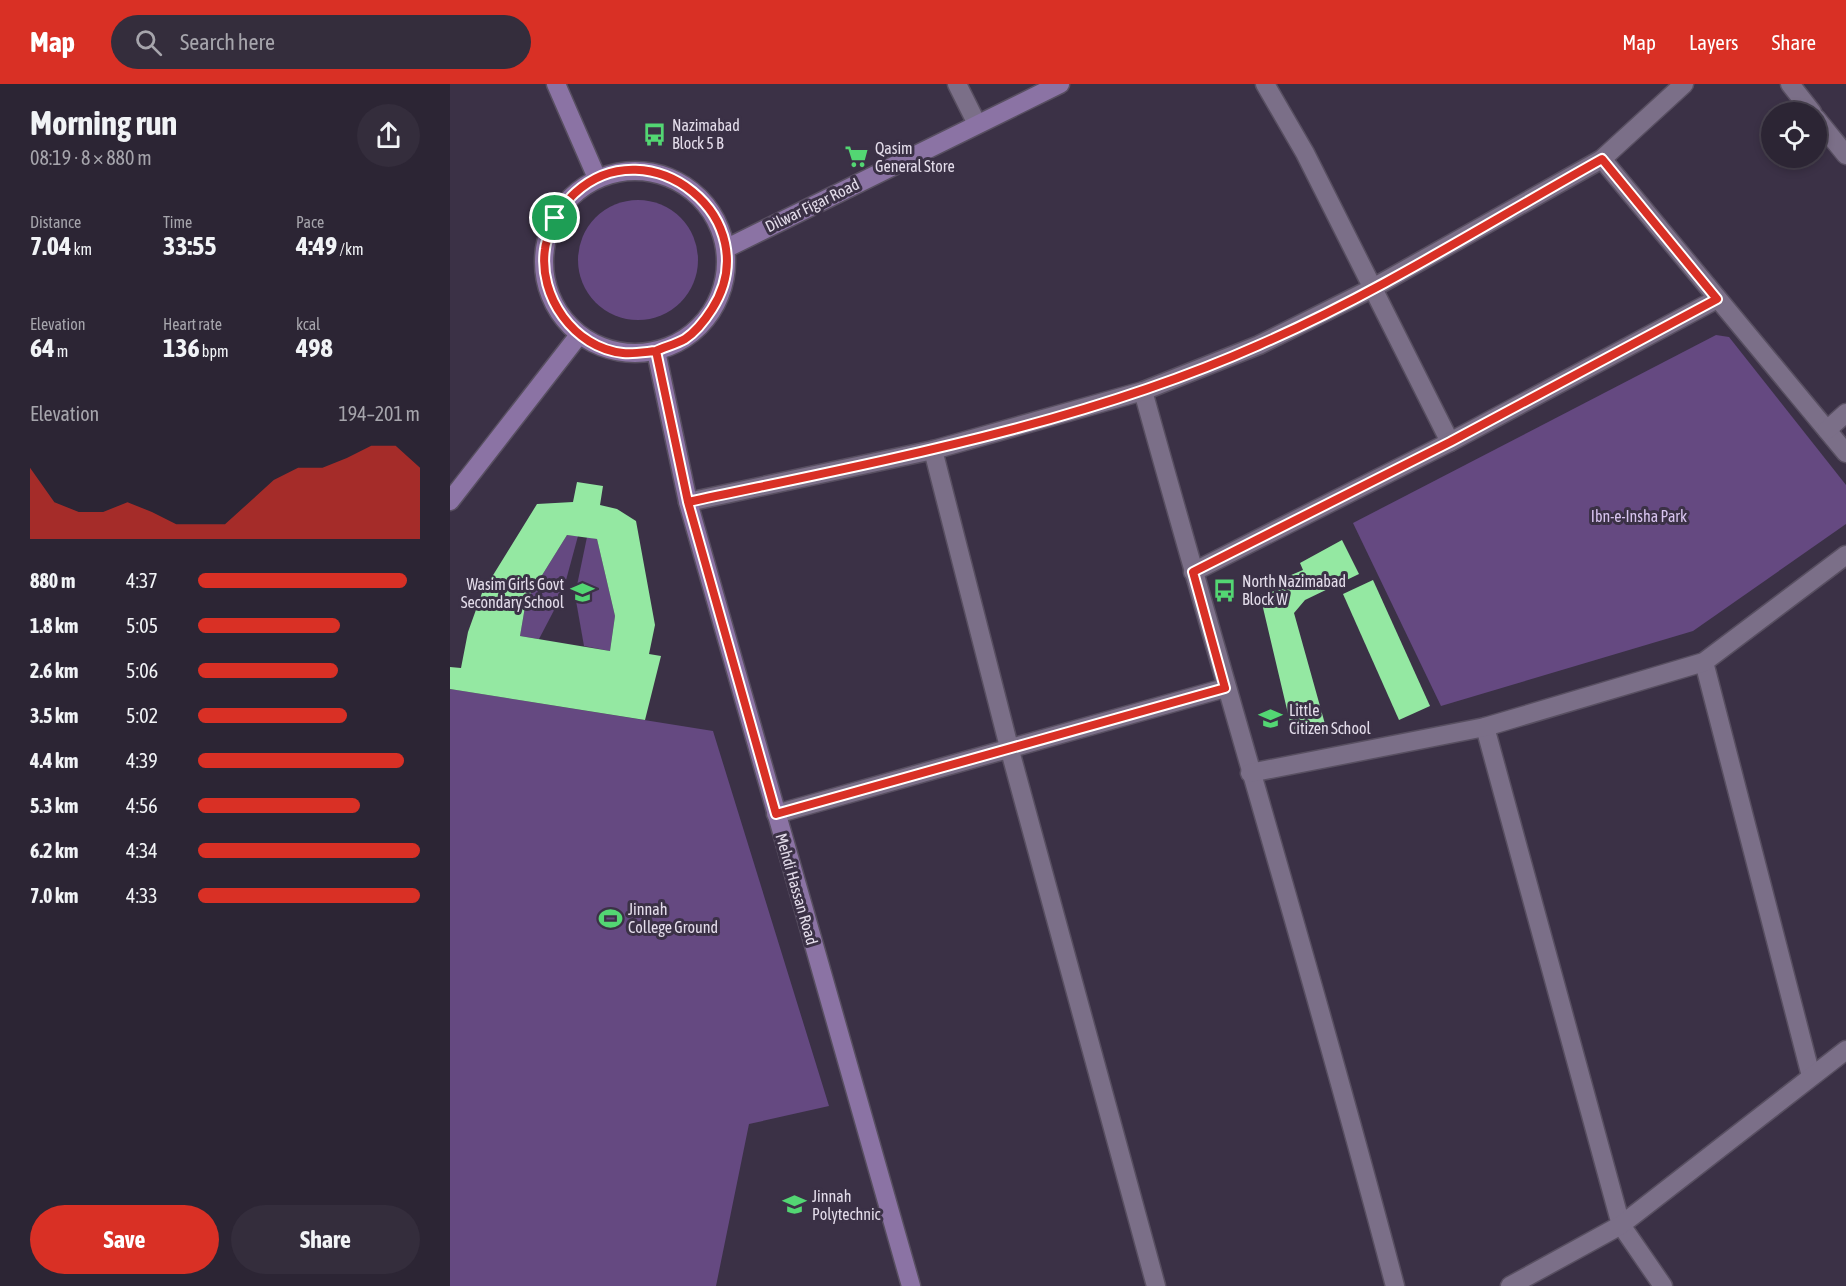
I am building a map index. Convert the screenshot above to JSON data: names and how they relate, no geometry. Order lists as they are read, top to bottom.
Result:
{
  "streets": {
    "street": ["Dilwar Figar Road", "Mehdi Hassan Road"]
  },
  "crossings": [
    ["Dilwar Figar Road", "Mehdi Hassan Road"]
  ],
  "parks": ["Ibn-e-Insha Park"],
  "places": {
    "bus stop": ["Nazimabad Block 5 B", "North Nazimabad Block W"],
    "supermarket": ["Qasim General Store"],
    "school or university": ["Wasim Girls Govt Secondary School", "Little Citizen School", "Jinnah Polytechnic"],
    "sports": ["Jinnah College Ground"]
  },
  "page": {
    "header": "Map",
    "search": "Search here",
    "nav": ["Map", "Layers", "Share"],
    "heading": ["Morning run", "08:19 · 8 × 880 m"],
    "stats": [
      ["Distance", "7.04 km"],
      ["Time", "33:55"],
      ["Pace", "4:49 /km"],
      ["Elevation", "64 m"],
      ["Heart rate", "136 bpm"],
      ["kcal", "498"]
    ],
    "chart": ["Elevation", "194–201 m"],
    "list": [
      {
        "name": "880 m",
        "note": "4:37"
      },
      {
        "name": "1.8 km",
        "note": "5:05"
      },
      {
        "name": "2.6 km",
        "note": "5:06"
      },
      {
        "name": "3.5 km",
        "note": "5:02"
      },
      {
        "name": "4.4 km",
        "note": "4:39"
      },
      {
        "name": "5.3 km",
        "note": "4:56"
      },
      {
        "name": "6.2 km",
        "note": "4:34"
      },
      {
        "name": "7.0 km",
        "note": "4:33"
      }
    ],
    "buttons": ["Save", "Share"]
  }
}
